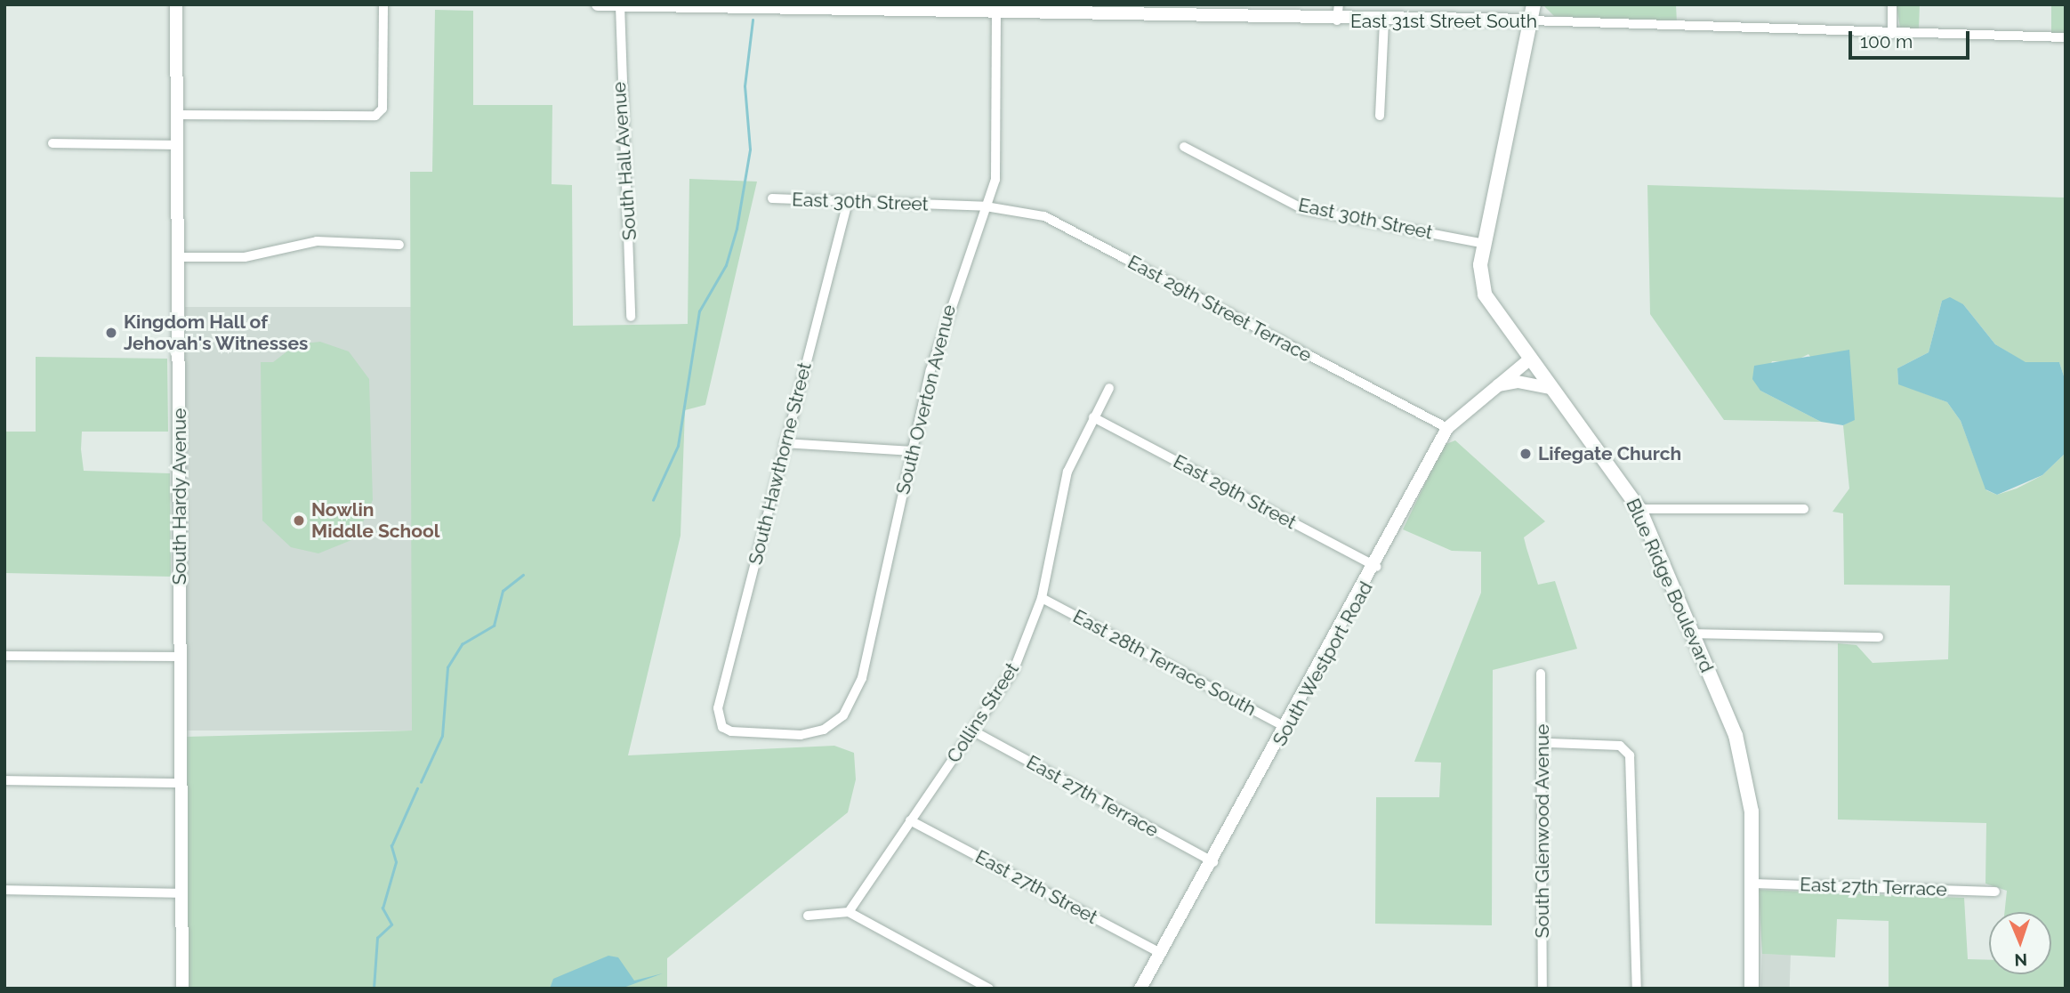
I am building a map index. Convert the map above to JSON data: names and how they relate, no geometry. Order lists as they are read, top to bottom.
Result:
{
  "streets": {
    "main road": ["Blue Ridge Boulevard"],
    "street": [
      "East 31st Street South",
      "South Hall Avenue",
      "East 30th Street",
      "East 29th Street Terrace",
      "South Overton Avenue",
      "South Hawthorne Street",
      "East 29th Street",
      "South Hardy Avenue",
      "East 28th Terrace South",
      "South Westport Road",
      "Collins Street",
      "East 27th Terrace",
      "South Glenwood Avenue",
      "East 27th Street"
    ]
  },
  "crossings": [
    ["East 31st Street South", "South Hall Avenue"],
    ["East 31st Street South", "South Overton Avenue"],
    ["East 31st Street South", "Blue Ridge Boulevard"],
    ["East 30th Street", "East 29th Street Terrace"],
    ["East 30th Street", "South Overton Avenue"],
    ["East 30th Street", "South Hawthorne Street"],
    ["East 30th Street", "Blue Ridge Boulevard"],
    ["East 29th Street Terrace", "South Overton Avenue"],
    ["East 29th Street Terrace", "South Westport Road"],
    ["South Overton Avenue", "South Hawthorne Street"],
    ["East 29th Street", "South Westport Road"],
    ["East 29th Street", "Collins Street"],
    ["Blue Ridge Boulevard", "South Westport Road"],
    ["Blue Ridge Boulevard", "East 27th Terrace"],
    ["East 28th Terrace South", "South Westport Road"],
    ["East 28th Terrace South", "Collins Street"],
    ["South Westport Road", "East 27th Terrace"],
    ["South Westport Road", "East 27th Street"],
    ["Collins Street", "East 27th Terrace"],
    ["Collins Street", "East 27th Street"]
  ],
  "places": ["Kingdom Hall of Jehovah's Witnesses", "Lifegate Church", "Nowlin Middle School"],
  "scale_bar": "100 m",
  "north": "bottom"
}
